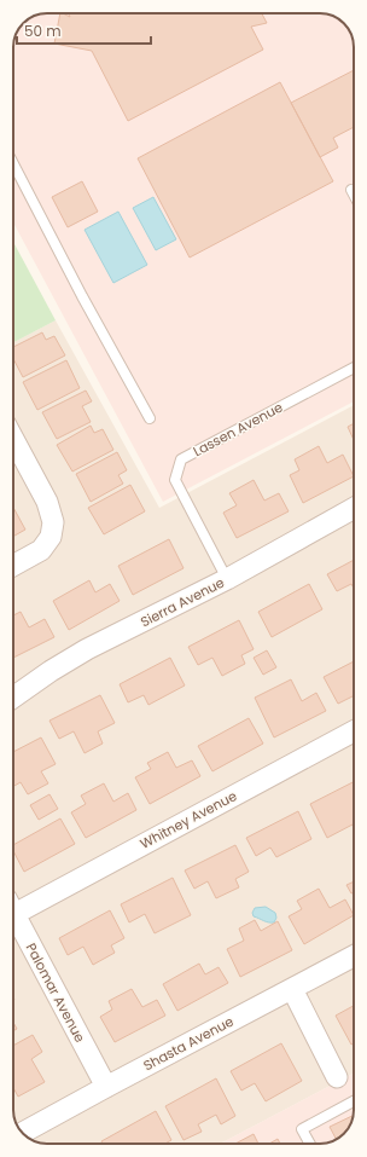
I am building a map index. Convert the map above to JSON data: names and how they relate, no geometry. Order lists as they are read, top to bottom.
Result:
{
  "streets": {
    "street": [
      "Sierra Avenue",
      "Whitney Avenue",
      "Palomar Avenue",
      "Shasta Avenue"
    ],
    "lane": ["Lassen Avenue"]
  },
  "crossings": [
    ["Lassen Avenue", "Sierra Avenue"],
    ["Palomar Avenue", "Shasta Avenue"]
  ],
  "scale_bar": "50 m"
}
